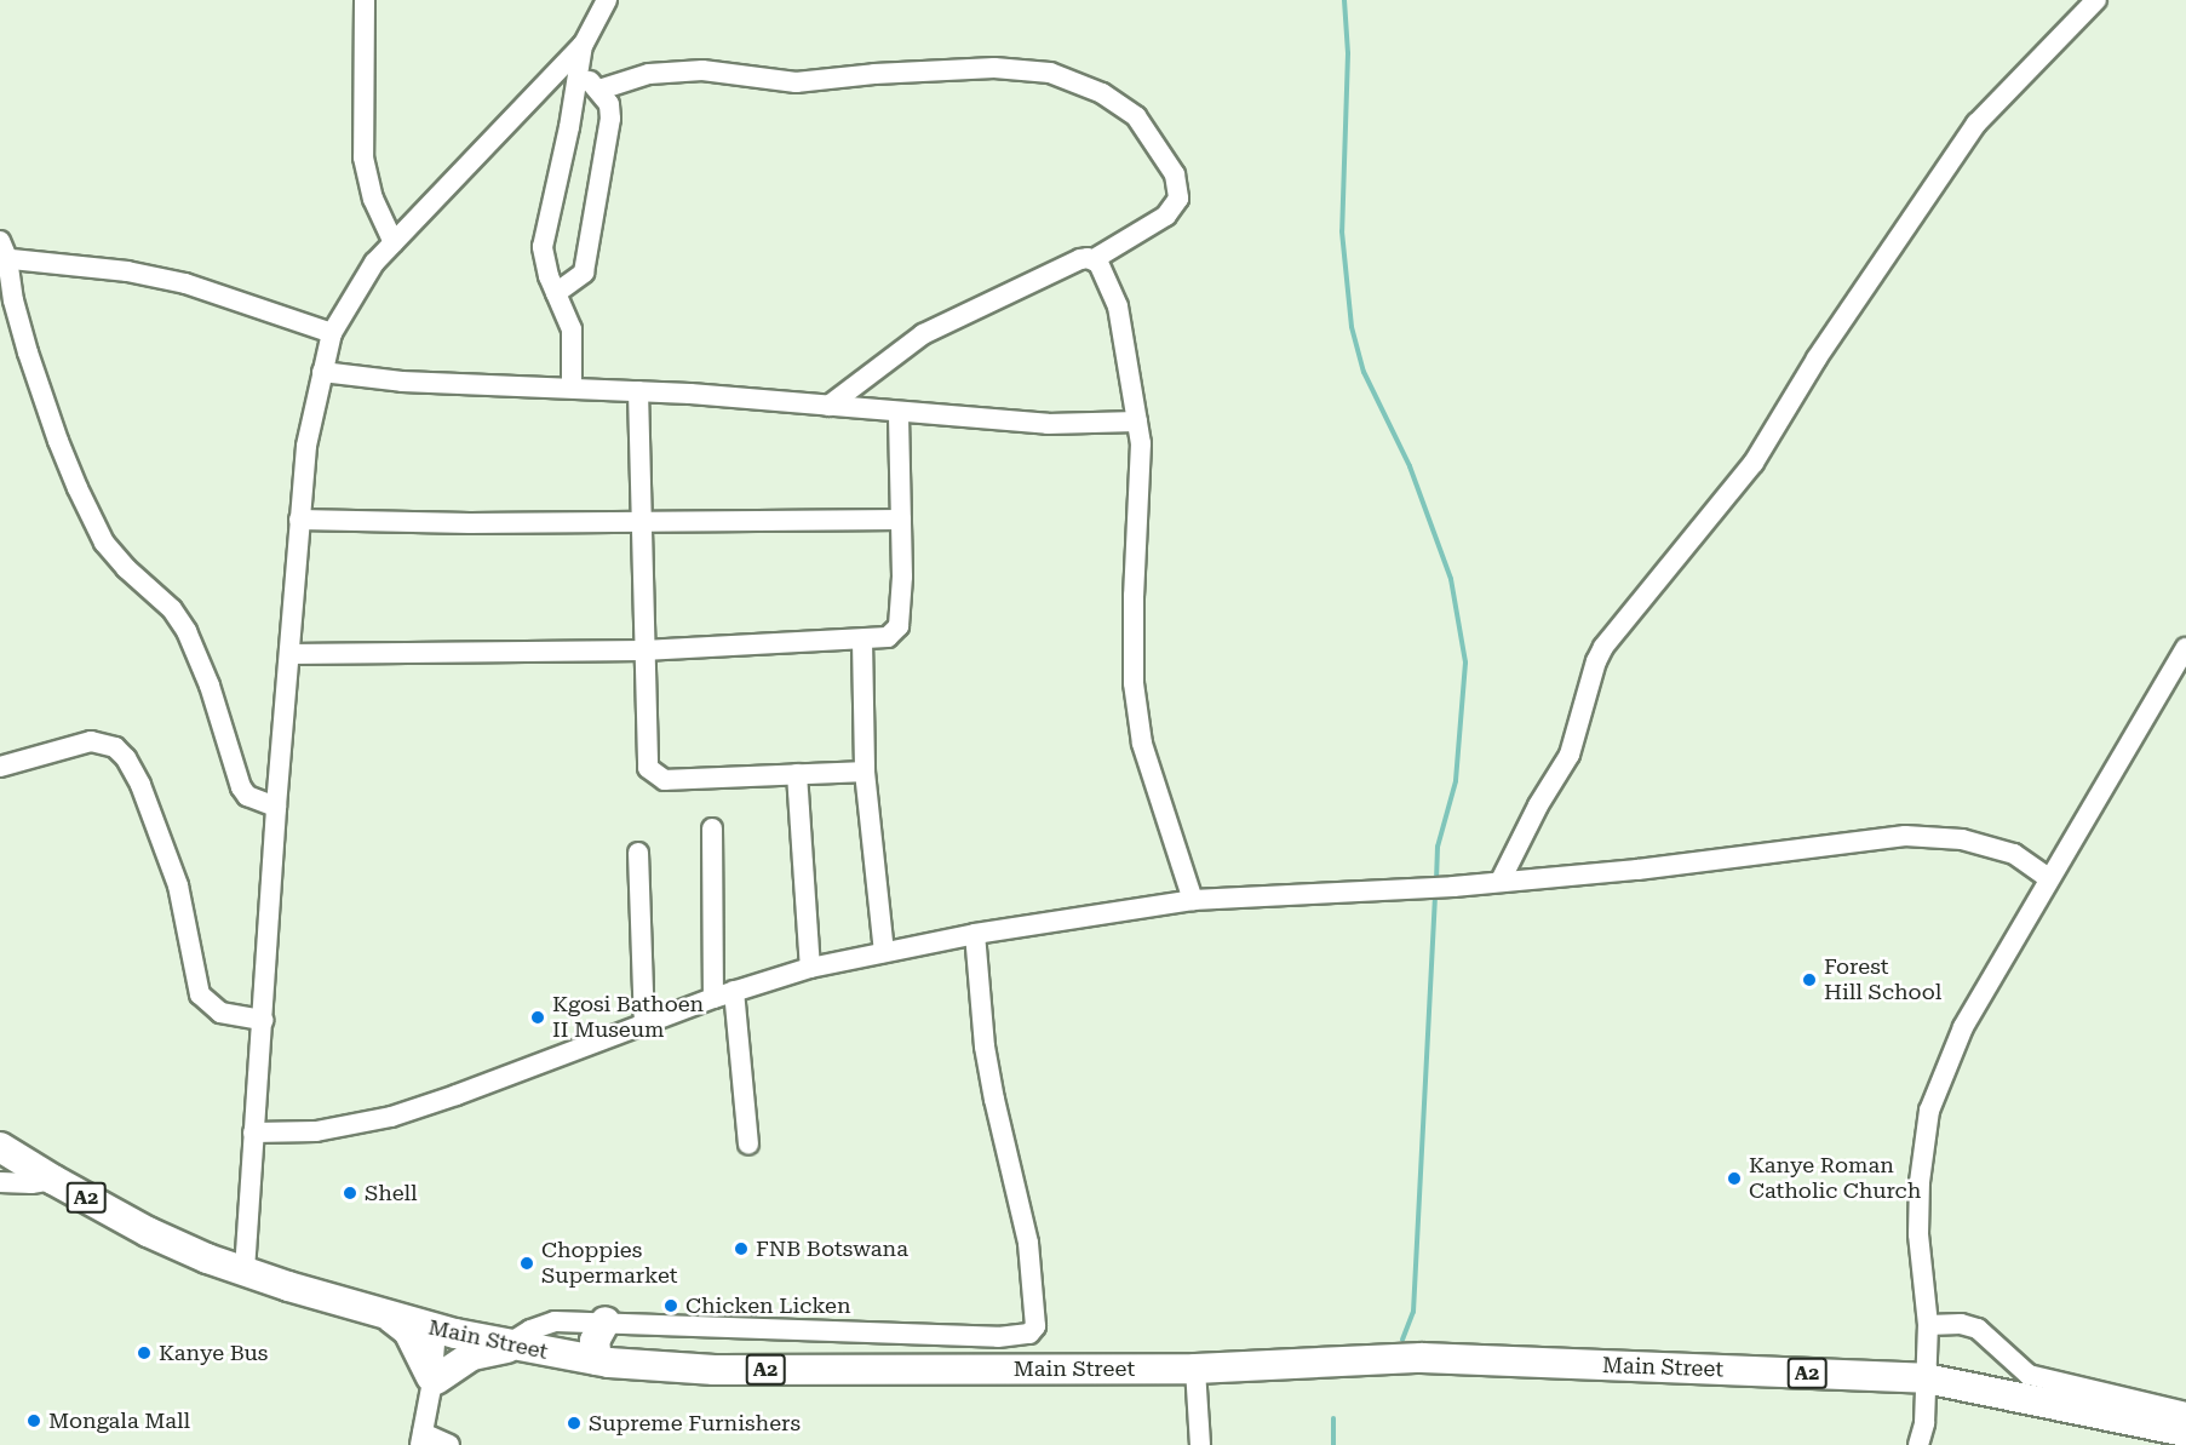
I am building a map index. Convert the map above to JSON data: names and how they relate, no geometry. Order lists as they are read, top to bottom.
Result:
{
  "streets": {
    "highway": ["A2", "Main Street"]
  },
  "places": [
    "Forest Hill School",
    "Kgosi Bathoen II Museum",
    "Kanye Roman Catholic Church",
    "Shell",
    "FNB Botswana",
    "Choppies Supermarket",
    "Chicken Licken",
    "Kanye Bus",
    "Mongala Mall",
    "Supreme Furnishers"
  ]
}
